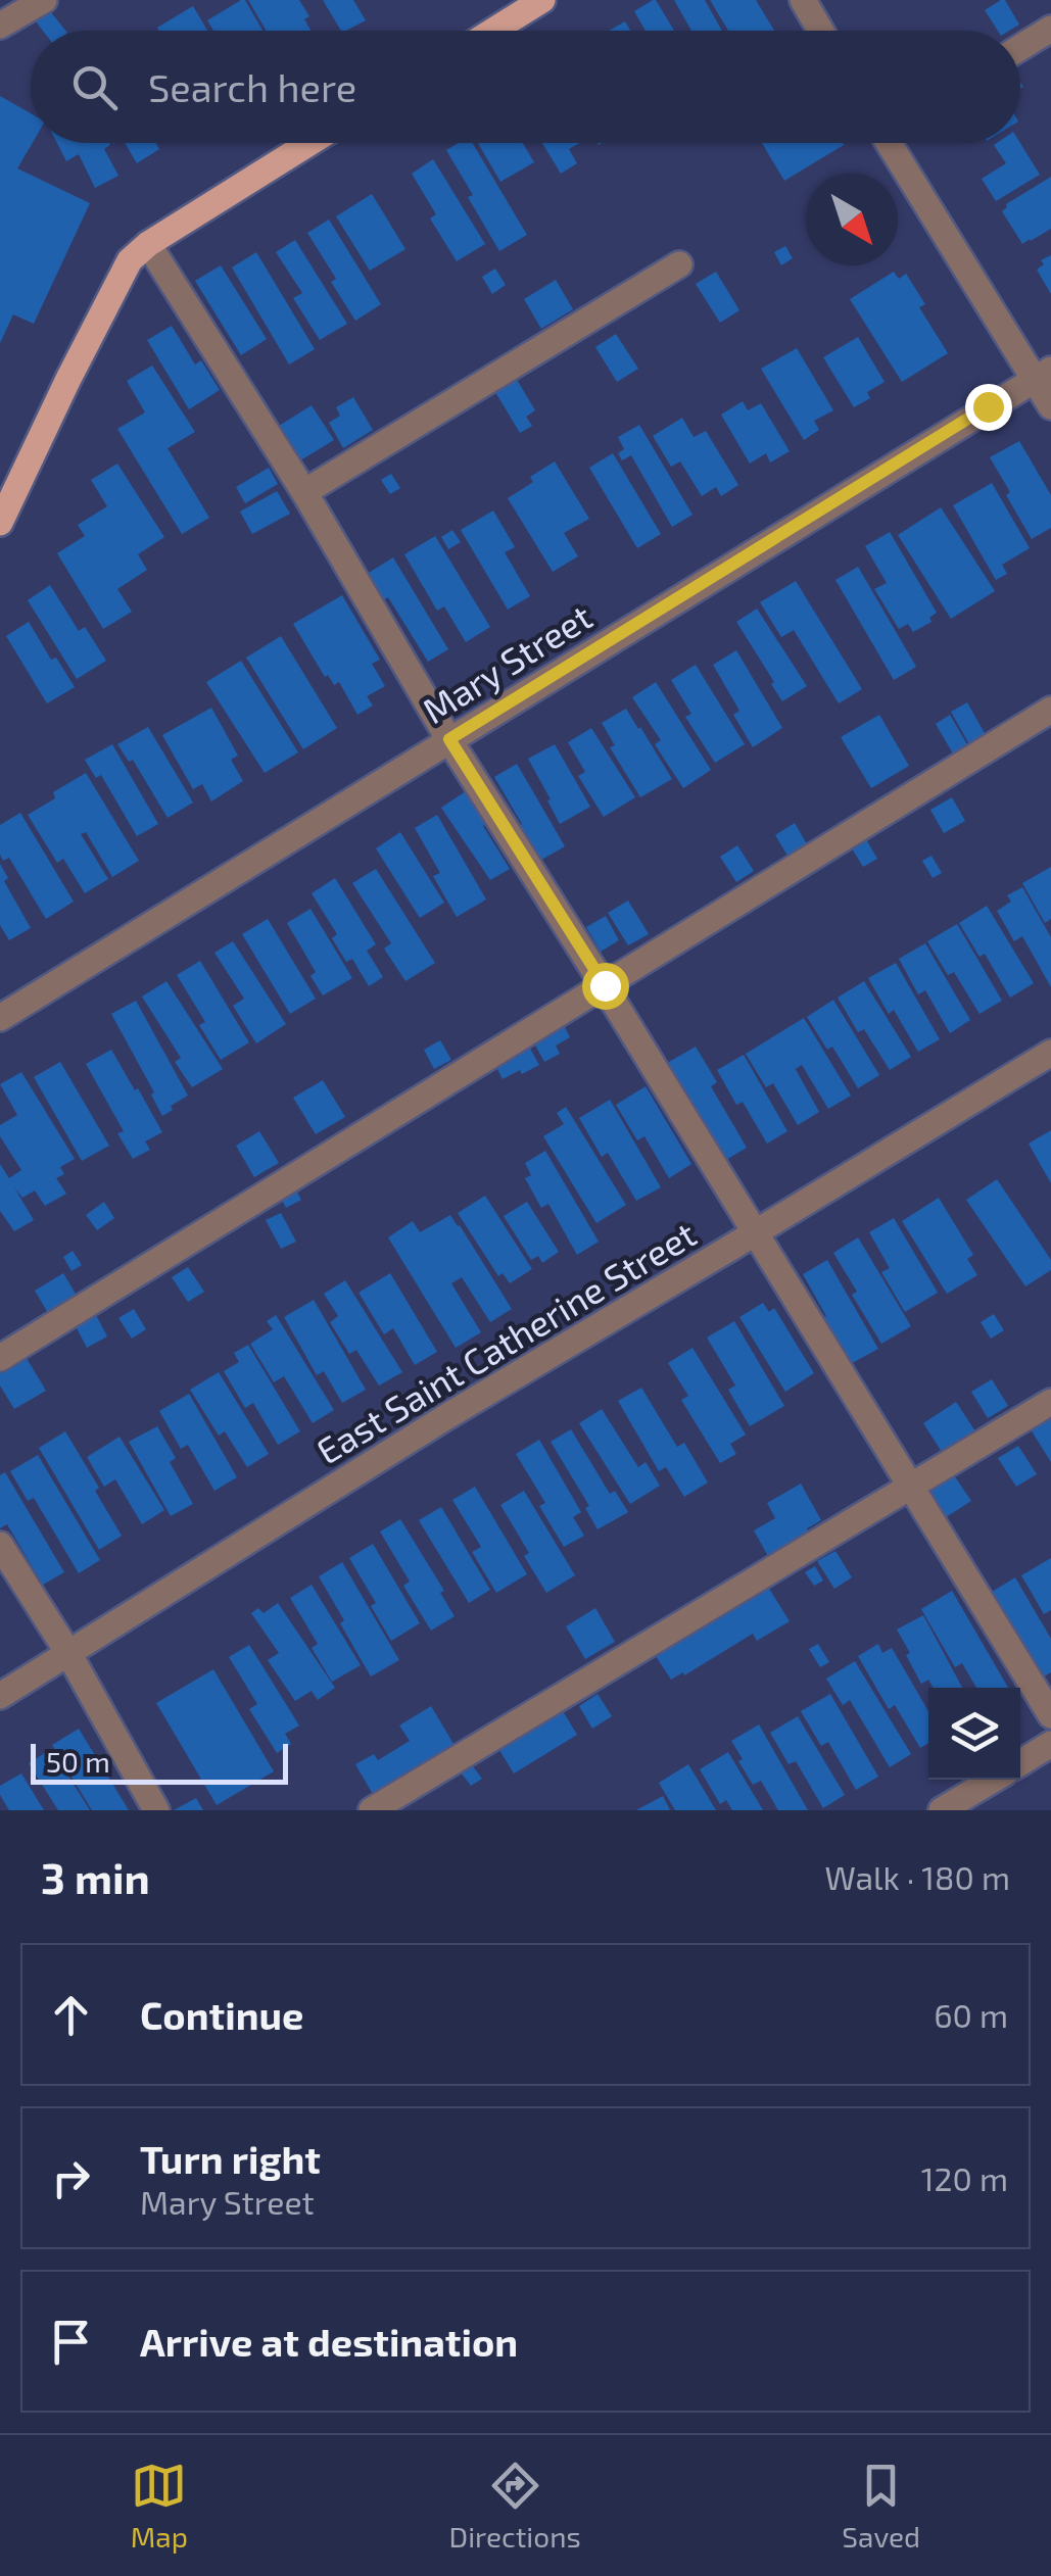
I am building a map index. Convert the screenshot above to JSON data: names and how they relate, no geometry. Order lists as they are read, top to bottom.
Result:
{
  "streets": {
    "street": ["Mary Street", "East Saint Catherine Street"]
  },
  "scale_bar": "50 m",
  "north": "bottom right",
  "page": {
    "search": "Search here",
    "scale": "50 m",
    "heading": ["3 min", "Walk · 180 m"],
    "list": [
      ["Continue", "60 m"],
      ["Turn right", "Mary Street", "120 m"],
      "Arrive at destination"
    ],
    "nav": ["Map", "Directions", "Saved"]
  }
}
